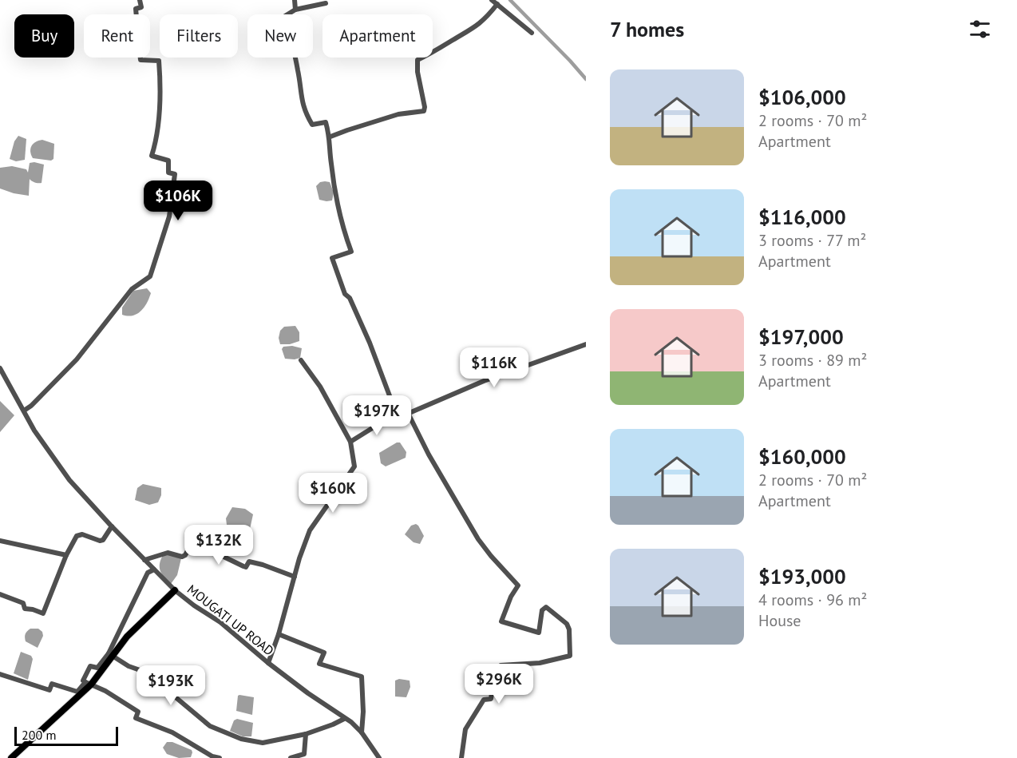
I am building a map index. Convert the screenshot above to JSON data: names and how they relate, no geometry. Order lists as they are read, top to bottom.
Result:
{
  "streets": {
    "street": ["MOUGATI UP ROAD"]
  },
  "scale_bar": "200 m",
  "page": {
    "heading": "7 homes",
    "chip": [
      "Buy",
      "Rent",
      "Filters",
      "New",
      "Apartment"
    ],
    "list": [
      {
        "name": "$106,000",
        "note": "2 rooms · 70 m² · Apartment"
      },
      {
        "name": "$116,000",
        "note": "3 rooms · 77 m² · Apartment"
      },
      {
        "name": "$197,000",
        "note": "3 rooms · 89 m² · Apartment"
      },
      {
        "name": "$160,000",
        "note": "2 rooms · 70 m² · Apartment"
      },
      {
        "name": "$193,000",
        "note": "4 rooms · 96 m² · House"
      }
    ],
    "price": [
      "$106K",
      "$116K",
      "$197K",
      "$160K",
      "$132K",
      "$296K",
      "$193K"
    ],
    "scale": "200 m"
  }
}
